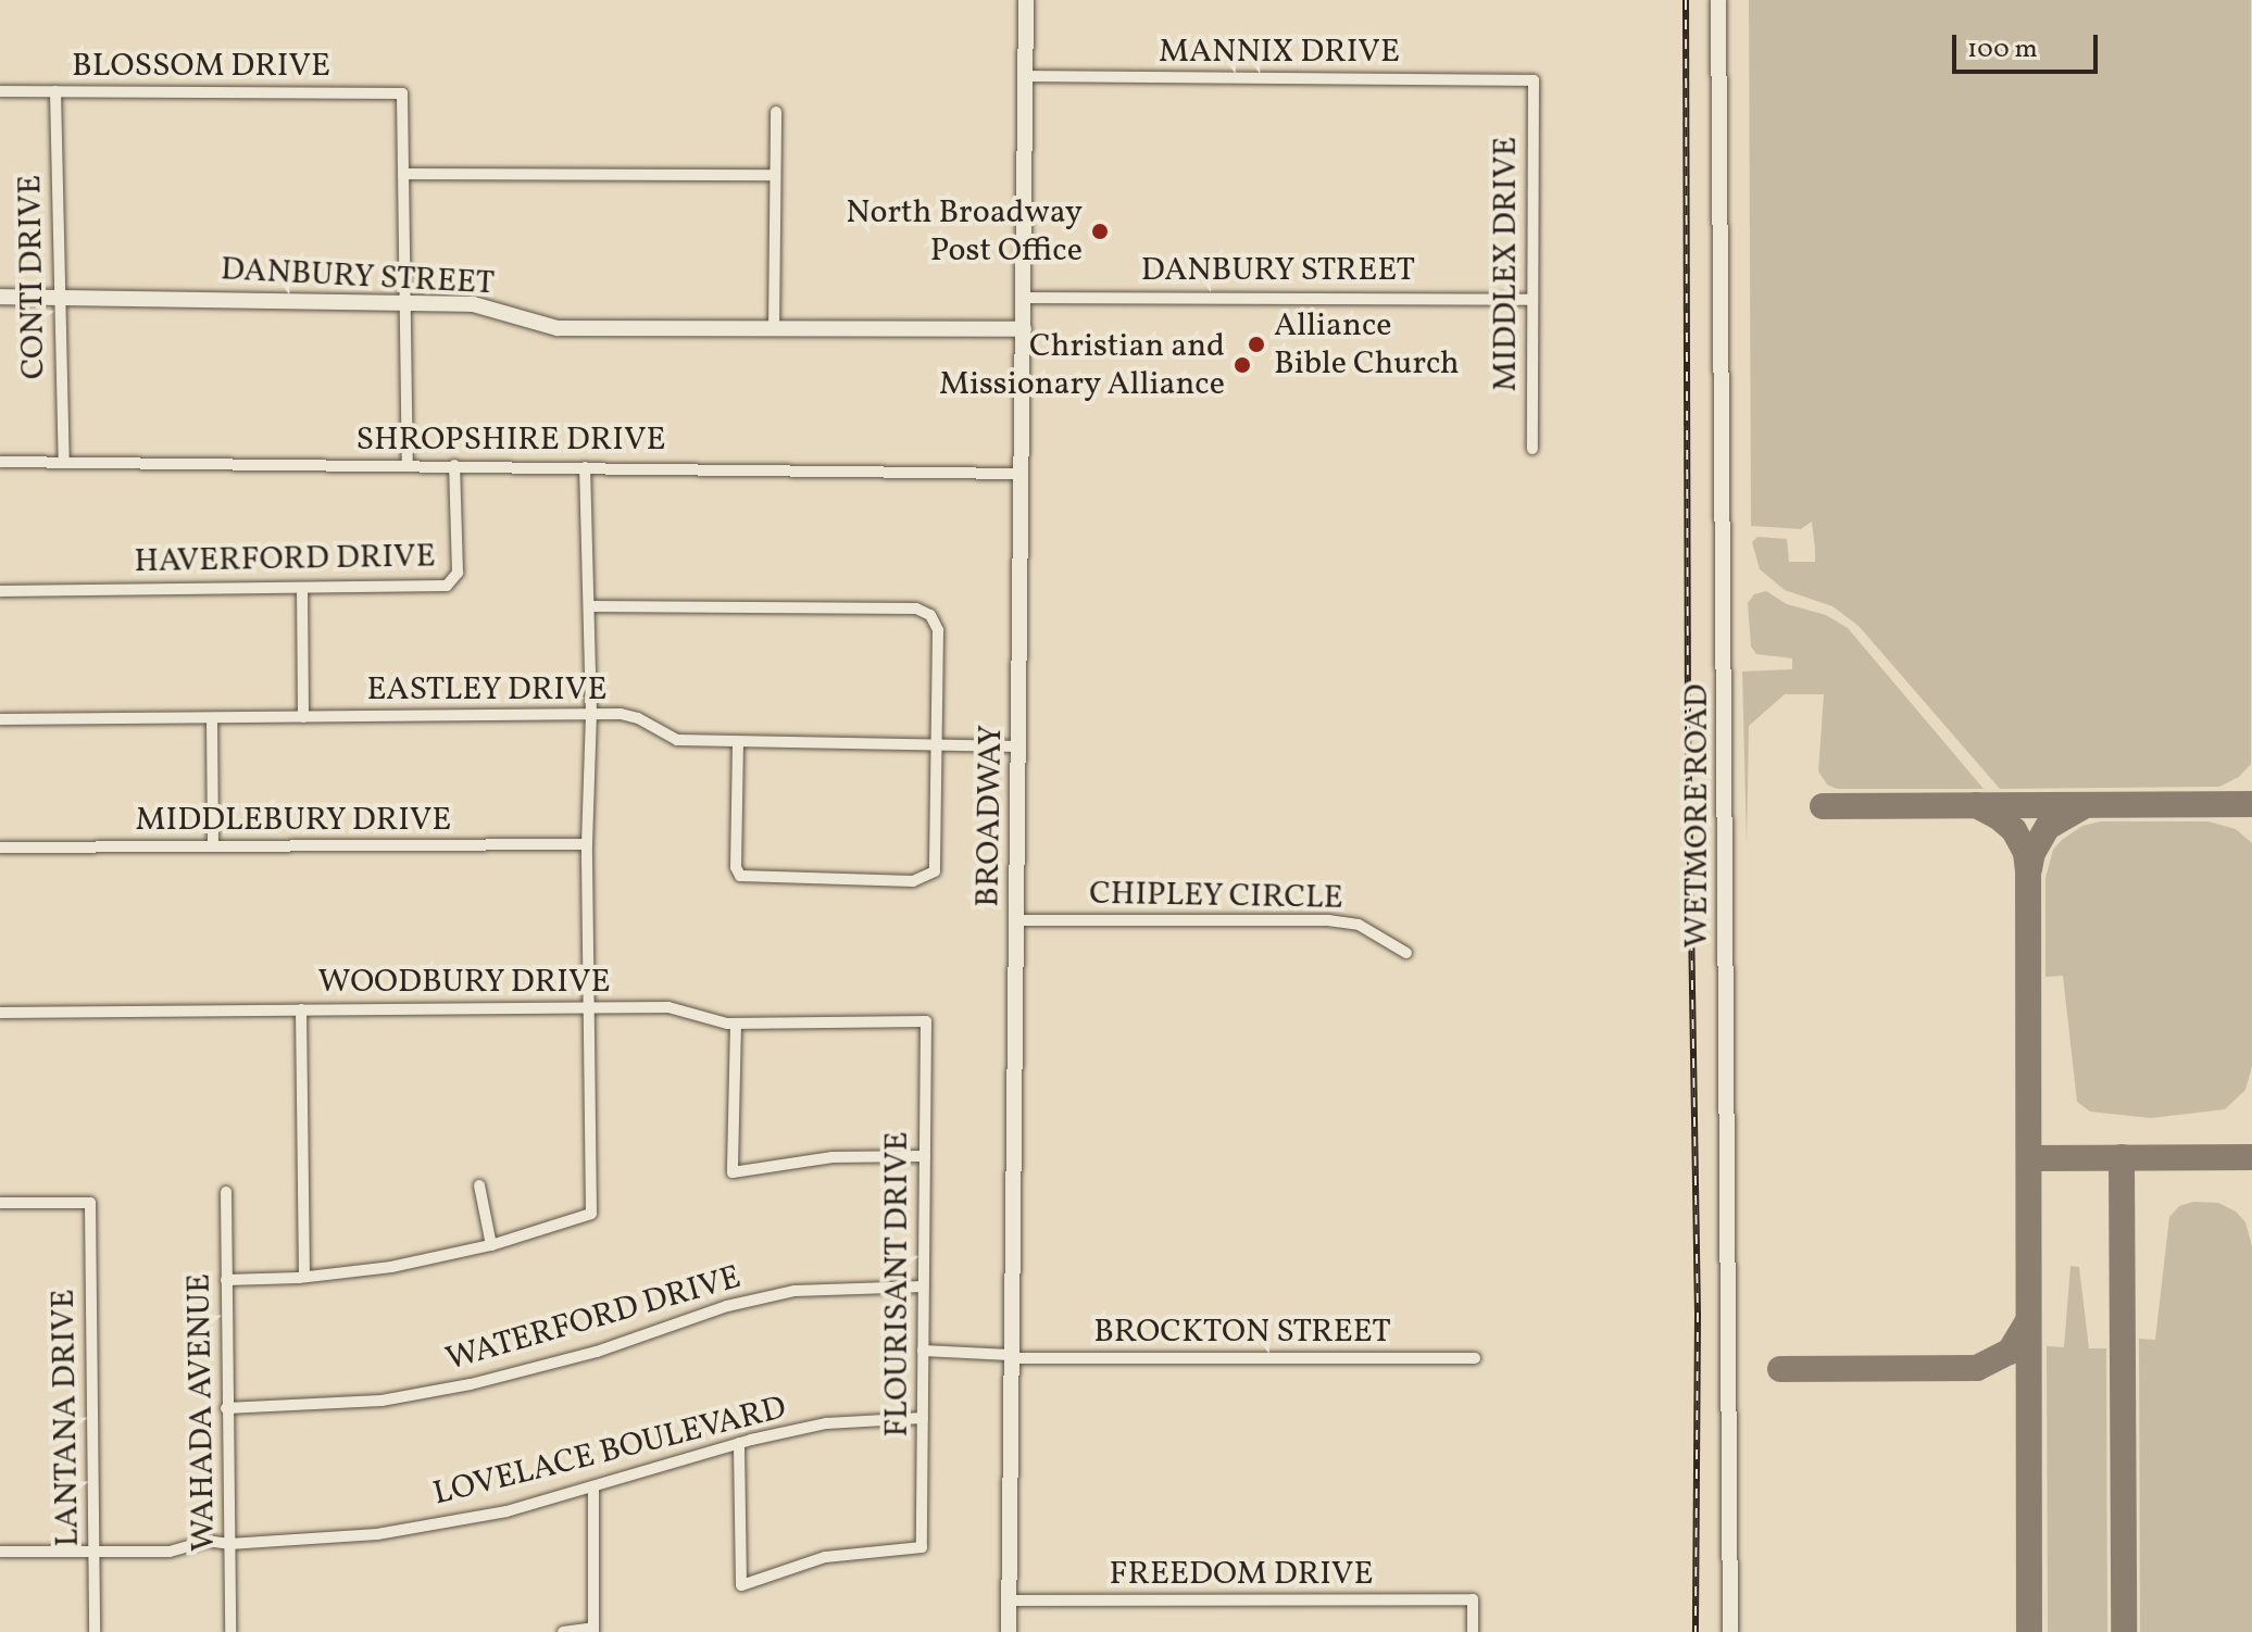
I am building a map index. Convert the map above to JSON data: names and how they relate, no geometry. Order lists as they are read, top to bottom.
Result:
{
  "streets": {
    "main road": ["DANBURY STREET", "BROADWAY", "WETMORE ROAD"],
    "street": [
      "MANNIX DRIVE",
      "BLOSSOM DRIVE",
      "MIDDLEX DRIVE",
      "CONTI DRIVE",
      "SHROPSHIRE DRIVE",
      "HAVERFORD DRIVE",
      "EASTLEY DRIVE",
      "MIDDLEBURY DRIVE",
      "CHIPLEY CIRCLE",
      "WOODBURY DRIVE",
      "FLOURISANT DRIVE",
      "WATERFORD DRIVE",
      "BROCKTON STREET",
      "WAHADA AVENUE",
      "LANTANA DRIVE",
      "LOVELACE BOULEVARD",
      "FREEDOM DRIVE"
    ]
  },
  "crossings": [
    ["MANNIX DRIVE", "MIDDLEX DRIVE"],
    ["MANNIX DRIVE", "BROADWAY"],
    ["BLOSSOM DRIVE", "CONTI DRIVE"],
    ["MIDDLEX DRIVE", "DANBURY STREET"],
    ["DANBURY STREET", "CONTI DRIVE"],
    ["DANBURY STREET", "BROADWAY"],
    ["CONTI DRIVE", "SHROPSHIRE DRIVE"],
    ["SHROPSHIRE DRIVE", "HAVERFORD DRIVE"],
    ["SHROPSHIRE DRIVE", "BROADWAY"],
    ["EASTLEY DRIVE", "BROADWAY"],
    ["BROADWAY", "CHIPLEY CIRCLE"],
    ["BROADWAY", "BROCKTON STREET"],
    ["BROADWAY", "FREEDOM DRIVE"],
    ["WOODBURY DRIVE", "FLOURISANT DRIVE"],
    ["FLOURISANT DRIVE", "WATERFORD DRIVE"],
    ["FLOURISANT DRIVE", "BROCKTON STREET"],
    ["FLOURISANT DRIVE", "LOVELACE BOULEVARD"],
    ["WATERFORD DRIVE", "WAHADA AVENUE"],
    ["WAHADA AVENUE", "LOVELACE BOULEVARD"],
    ["LANTANA DRIVE", "LOVELACE BOULEVARD"]
  ],
  "places": ["North Broadway Post Office", "Alliance Bible Church", "Christian and Missionary Alliance"],
  "scale_bar": "100 m"
}
